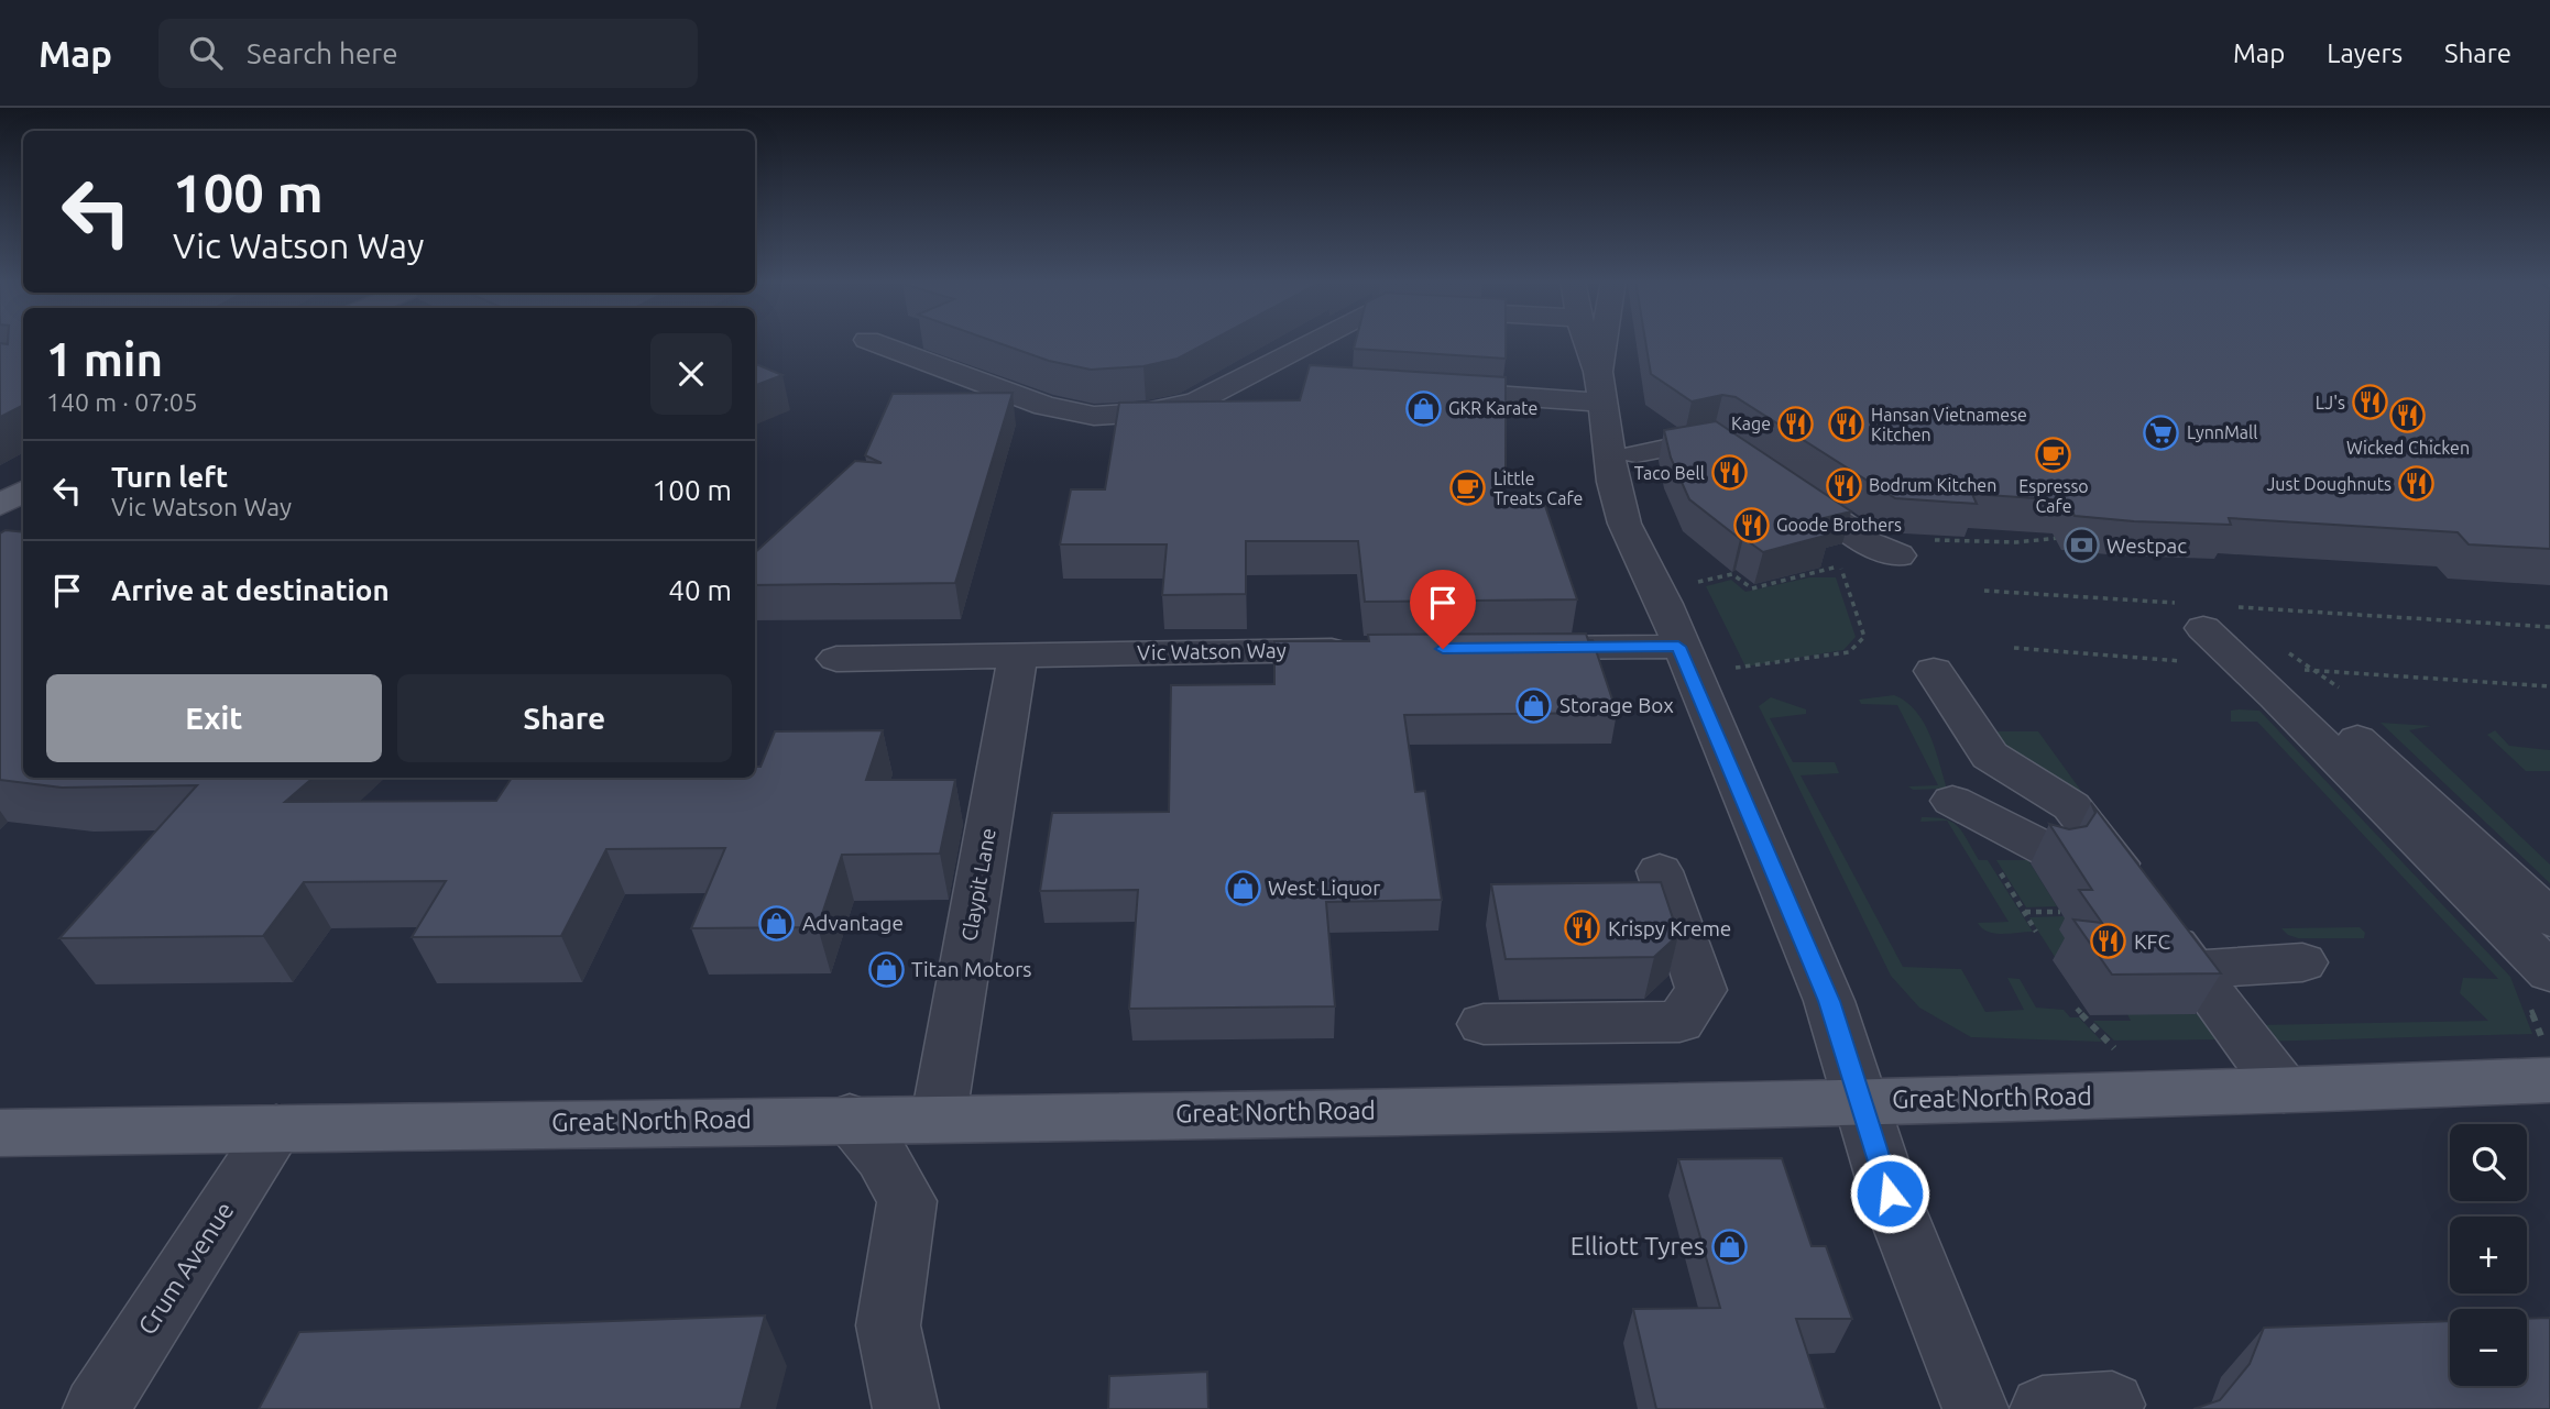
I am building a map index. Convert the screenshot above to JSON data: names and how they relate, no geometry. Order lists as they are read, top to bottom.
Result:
{
  "streets": {
    "main road": ["Great North Road"],
    "street": ["Vic Watson Way", "Claypit Lane", "Crum Avenue"]
  },
  "crossings": [
    ["Vic Watson Way", "Claypit Lane"],
    ["Claypit Lane", "Great North Road"],
    ["Great North Road", "Crum Avenue"]
  ],
  "places": {
    "restaurant": [
      "LJ's",
      "Wicked Chicken",
      "Kage",
      "Hansan Vietnamese Kitchen",
      "Taco Bell",
      "Just Doughnuts",
      "Bodrum Kitchen",
      "Goode Brothers",
      "Krispy Kreme",
      "KFC"
    ],
    "shop": [
      "GKR Karate",
      "Storage Box",
      "West Liquor",
      "Advantage",
      "Titan Motors",
      "Elliott Tyres"
    ],
    "supermarket": ["LynnMall"],
    "cafe": ["Espresso Cafe", "Little Treats Cafe"],
    "bank": ["Westpac"]
  },
  "page": {
    "header": "Map",
    "search": "Search here",
    "nav": ["Map", "Layers", "Share"],
    "turn": ["100 m", "Vic Watson Way"],
    "heading": ["1 min", "140 m · 07:05"],
    "list": [
      {
        "name": "Turn left",
        "note": "Vic Watson Way",
        "value": "100 m"
      },
      {
        "name": "Arrive at destination",
        "value": "40 m"
      }
    ],
    "buttons": ["Exit", "Share"],
    "map_buttons": ["+", "−"]
  }
}
